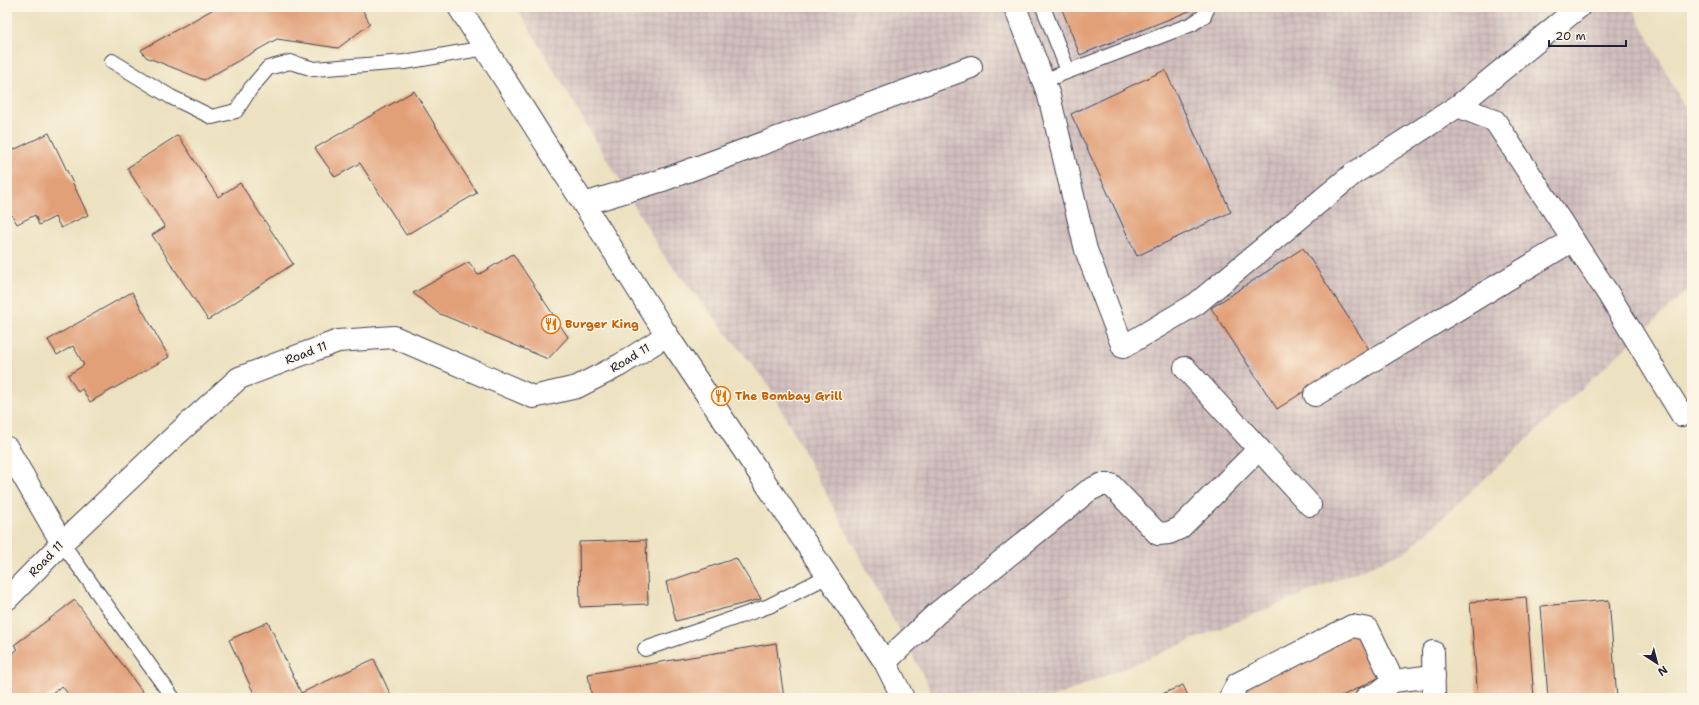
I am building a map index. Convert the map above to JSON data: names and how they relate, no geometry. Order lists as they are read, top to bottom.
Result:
{
  "streets": {
    "street": ["Road 11"]
  },
  "places": {
    "restaurant": ["Burger King", "The Bombay Grill"]
  },
  "scale_bar": "20 m",
  "north": "bottom right"
}
